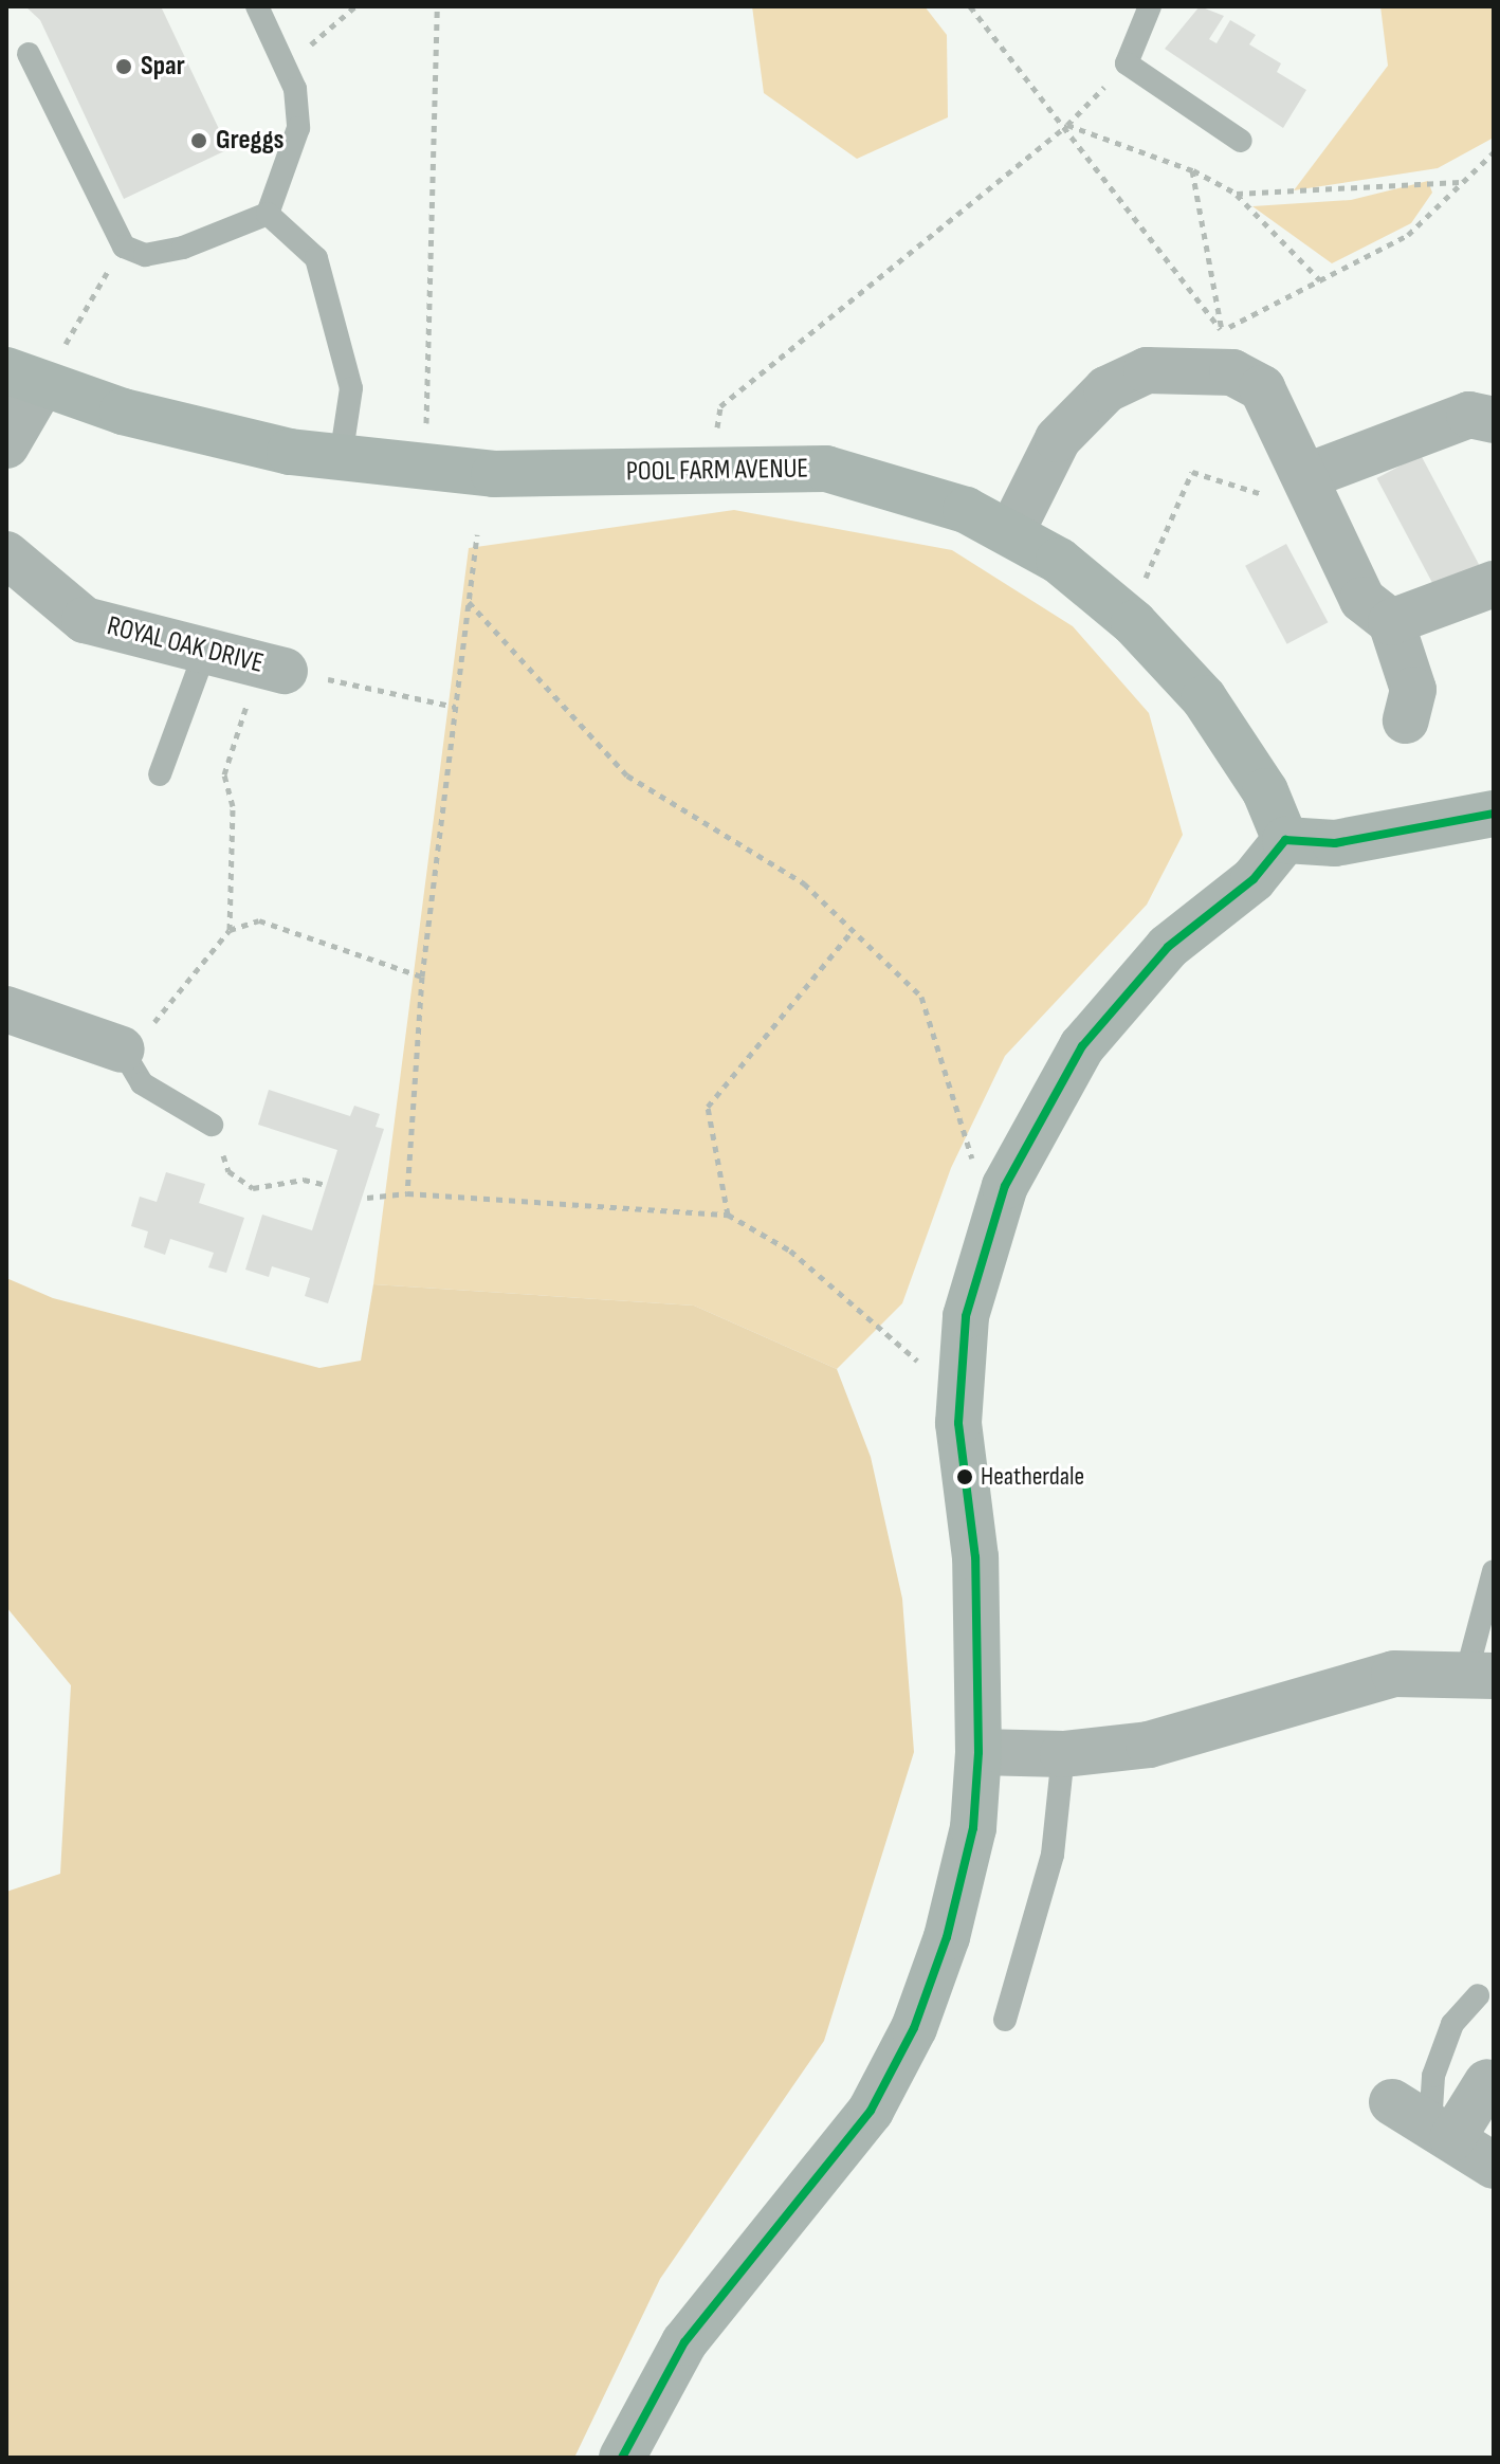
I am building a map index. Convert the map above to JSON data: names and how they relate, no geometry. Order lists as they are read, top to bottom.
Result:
{
  "streets": {
    "street": ["POOL FARM AVENUE", "ROYAL OAK DRIVE"]
  },
  "places": ["Spar", "Greggs", "Heatherdale"]
}
